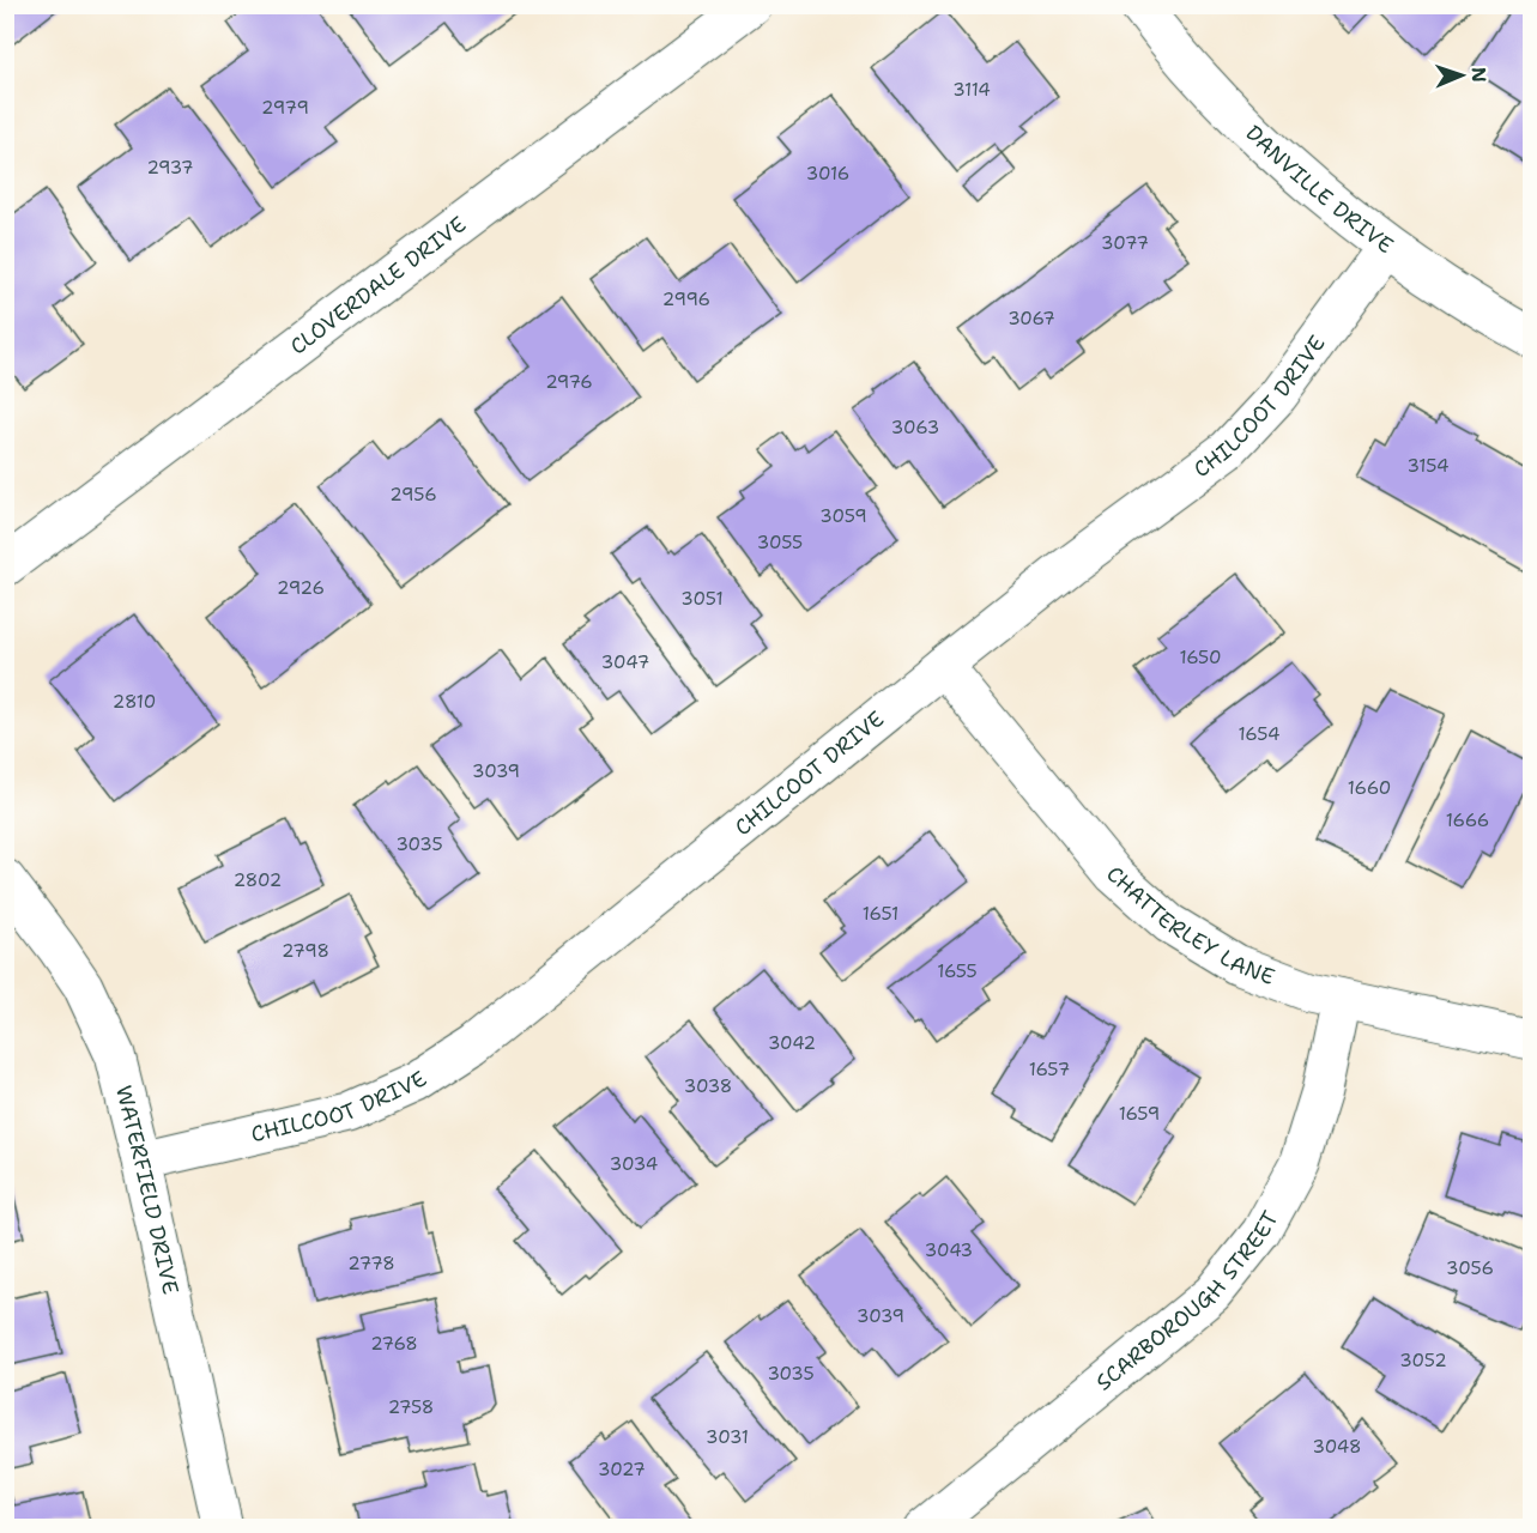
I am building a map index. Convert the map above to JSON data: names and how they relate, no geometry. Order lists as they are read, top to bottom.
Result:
{
  "streets": {
    "street": [
      "DANVILLE DRIVE",
      "CLOVERDALE DRIVE",
      "CHILCOOT DRIVE",
      "CHATTERLEY LANE",
      "WATERFIELD DRIVE",
      "SCARBOROUGH STREET"
    ]
  },
  "crossings": [
    ["DANVILLE DRIVE", "CHILCOOT DRIVE"],
    ["CHILCOOT DRIVE", "CHATTERLEY LANE"],
    ["CHILCOOT DRIVE", "WATERFIELD DRIVE"],
    ["CHATTERLEY LANE", "SCARBOROUGH STREET"]
  ],
  "house_numbers": [
    "3114",
    "2979",
    "2937",
    "3016",
    "3077",
    "2996",
    "3067",
    "2976",
    "3063",
    "3154",
    "2956",
    "3059",
    "3055",
    "2926",
    "3051",
    "1650",
    "3047",
    "2810",
    "1654",
    "3039",
    "1660",
    "1666",
    "3035",
    "2802",
    "1651",
    "2798",
    "1655",
    "3042",
    "1657",
    "3038",
    "1659",
    "3034",
    "3043",
    "2778",
    "3056",
    "3039",
    "2768",
    "3052",
    "3035",
    "2758",
    "3031",
    "3048",
    "3027"
  ],
  "north": "right"
}
